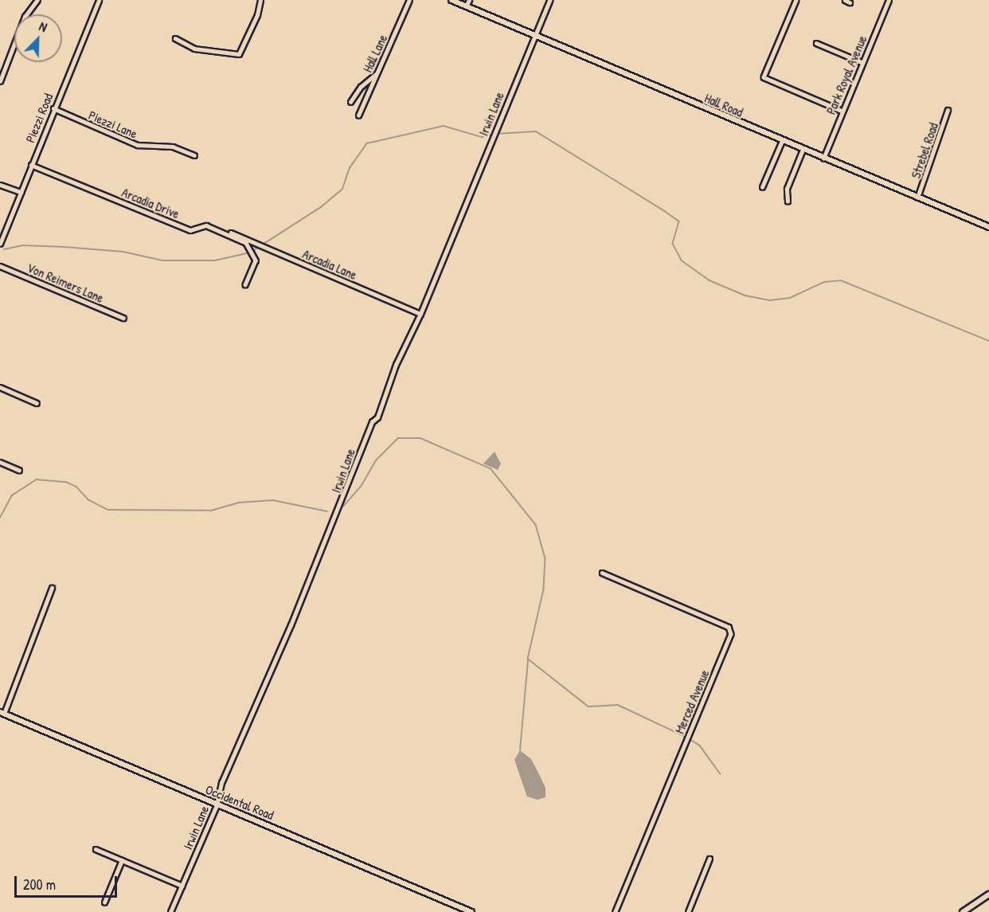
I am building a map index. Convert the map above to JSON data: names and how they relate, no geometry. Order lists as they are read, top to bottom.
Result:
{
  "streets": {
    "street": [
      "Hall Lane",
      "Park Royal Avenue",
      "Hall Road",
      "Irwin Lane",
      "Piezzi Road",
      "Piezzi Lane",
      "Strebel Road",
      "Arcadia Drive",
      "Arcadia Lane",
      "Von Reimers Lane",
      "Merced Avenue",
      "Occidental Road"
    ]
  },
  "crossings": [
    ["Park Royal Avenue", "Hall Road"],
    ["Hall Road", "Irwin Lane"],
    ["Hall Road", "Strebel Road"],
    ["Irwin Lane", "Arcadia Lane"],
    ["Irwin Lane", "Occidental Road"],
    ["Piezzi Road", "Piezzi Lane"],
    ["Piezzi Road", "Arcadia Drive"]
  ],
  "scale_bar": "200 m",
  "north": "top right"
}
